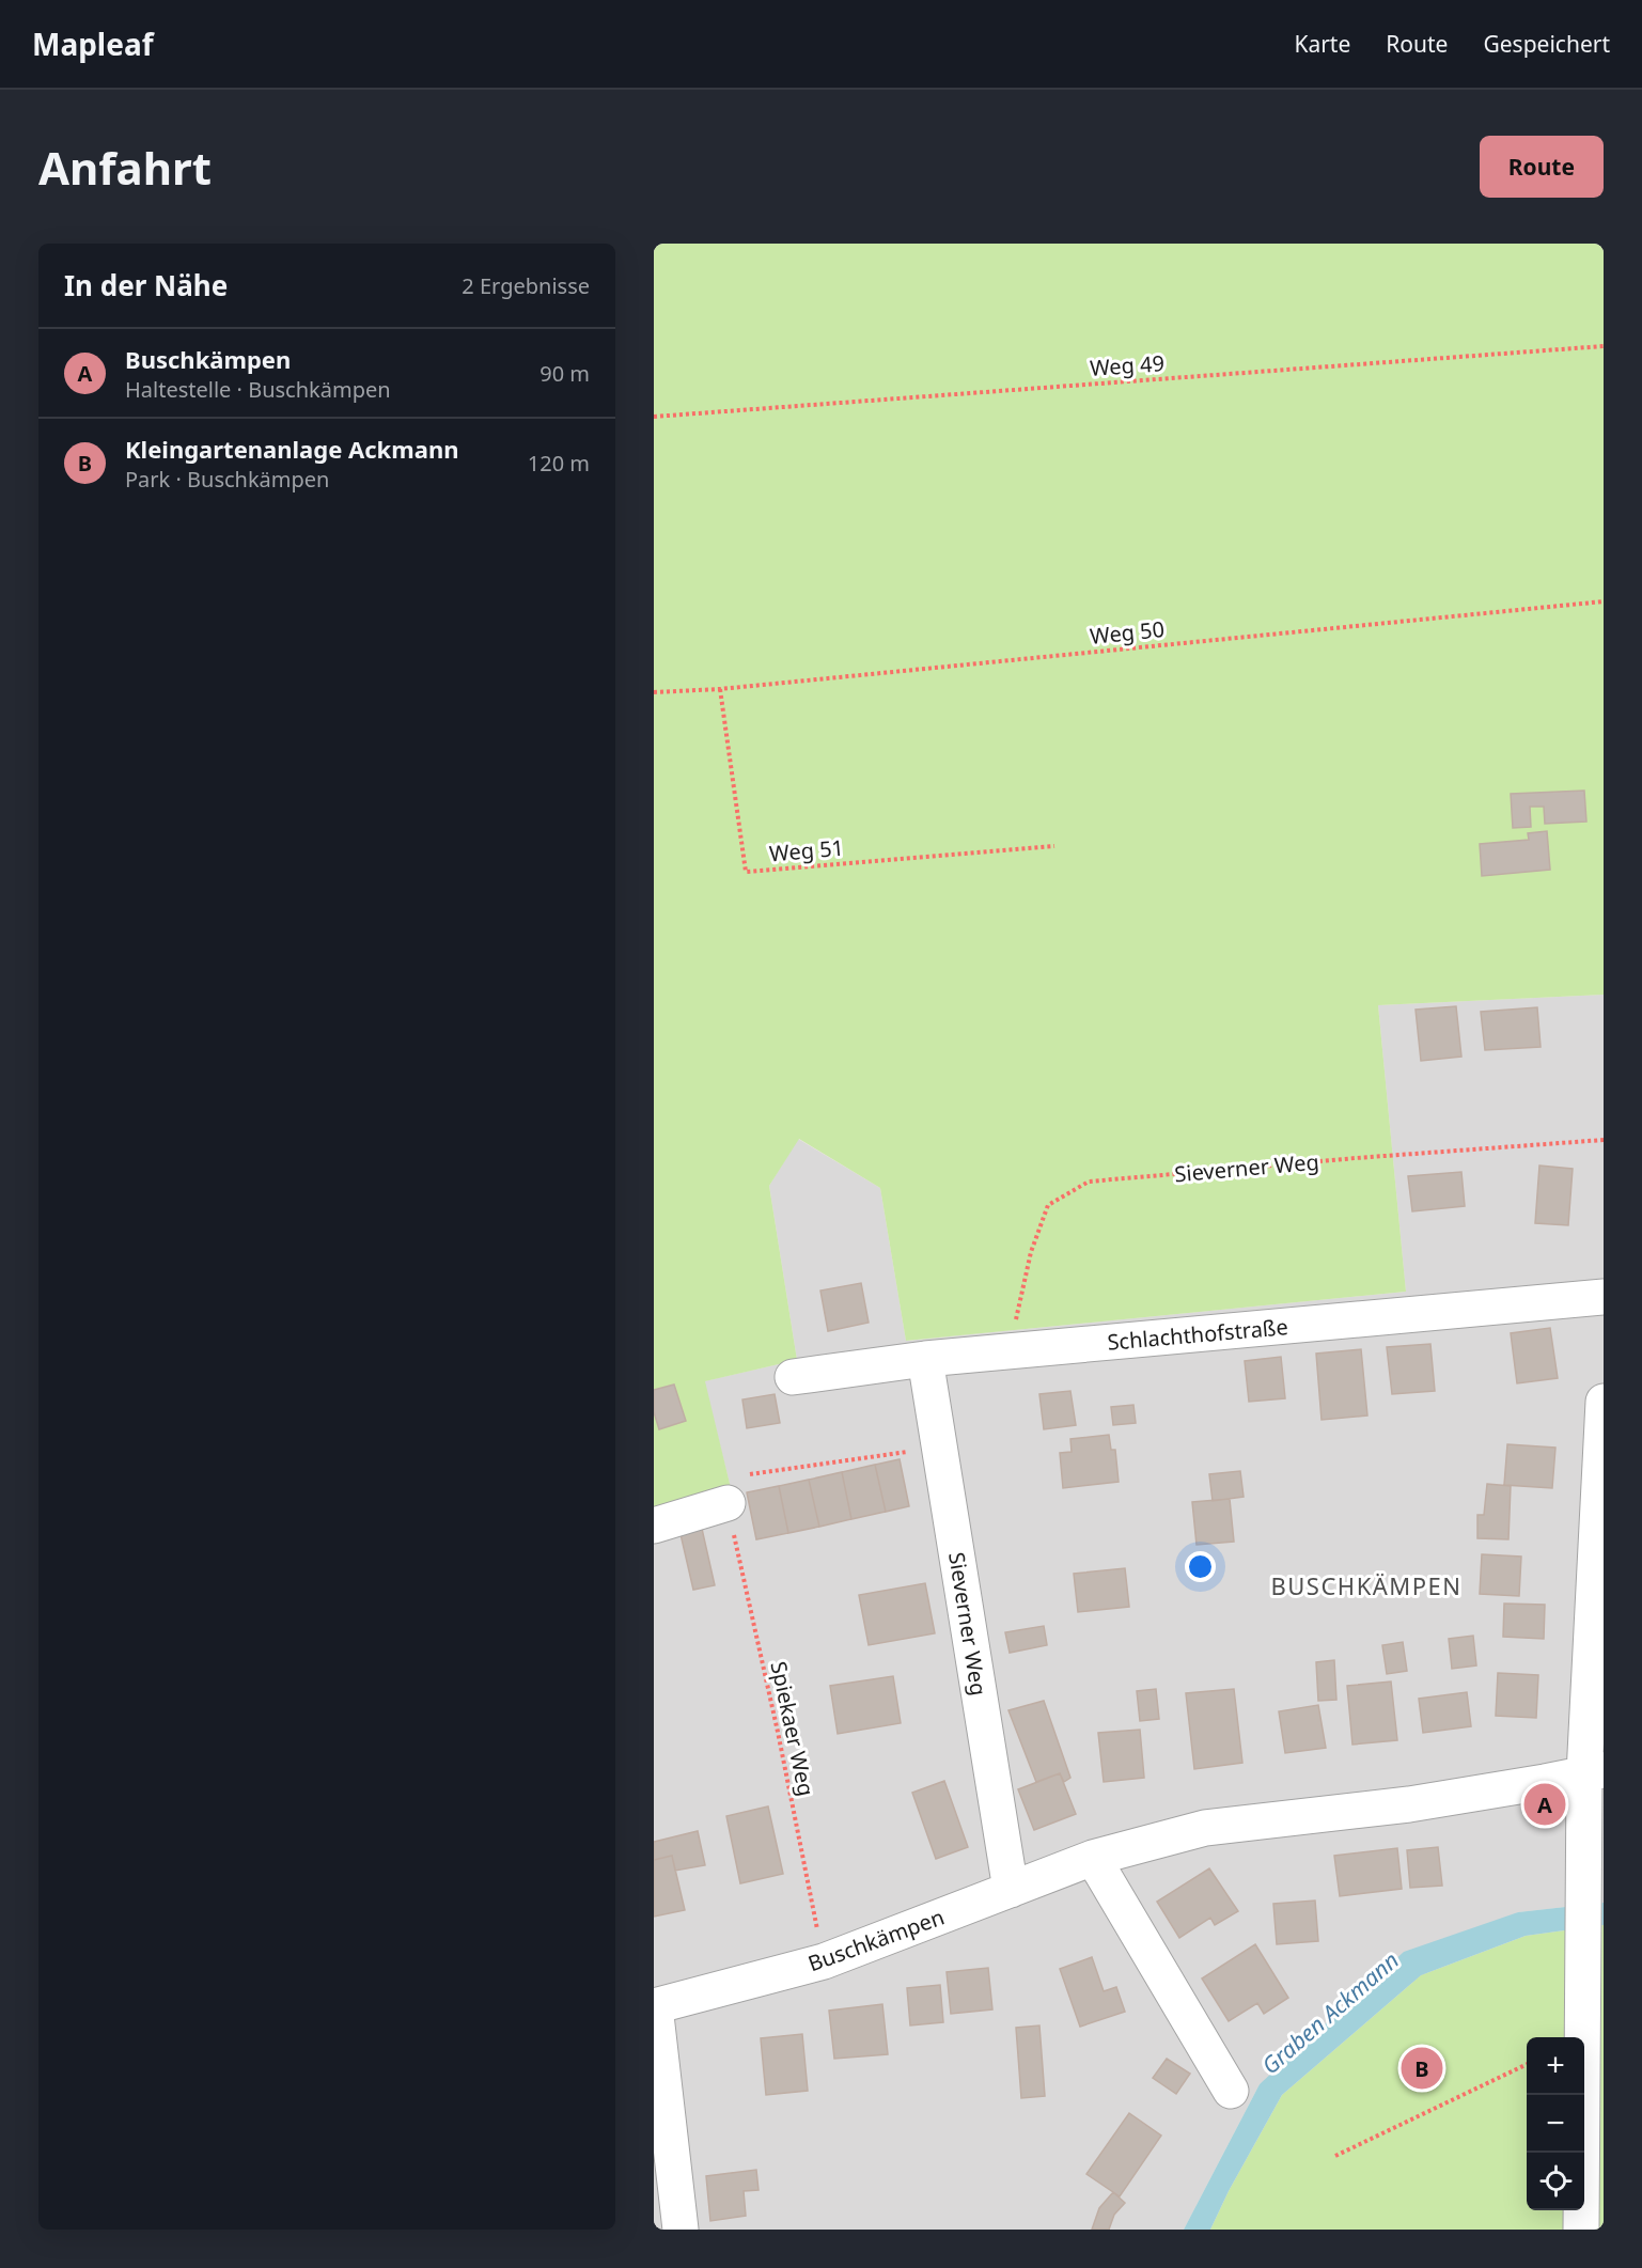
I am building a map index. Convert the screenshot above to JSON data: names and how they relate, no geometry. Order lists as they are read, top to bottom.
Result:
{
  "streets": {
    "street": ["Sieverner Weg", "Schlachthofstraße", "Buschkämpen"],
    "path": [
      "Weg 49",
      "Weg 50",
      "Weg 51",
      "Spiekaer Weg"
    ]
  },
  "crossings": [
    ["Weg 50", "Weg 51"],
    ["Sieverner Weg", "Schlachthofstraße"],
    ["Sieverner Weg", "Buschkämpen"],
    ["Spiekaer Weg", "Buschkämpen"]
  ],
  "districts": ["BUSCHKÄMPEN"],
  "water": ["Graben Ackmann"],
  "page": {
    "header": "Mapleaf",
    "nav": ["Karte", "Route", "Gespeichert"],
    "buttons": "Route",
    "title": "Anfahrt",
    "heading": ["In der Nähe", "2 Ergebnisse"],
    "list": [
      {
        "mark": "A",
        "name": "Buschkämpen",
        "note": "Haltestelle · Buschkämpen",
        "value": "90 m"
      },
      {
        "mark": "B",
        "name": "Kleingartenanlage Ackmann",
        "note": "Park · Buschkämpen",
        "value": "120 m"
      }
    ],
    "pins": ["A", "B"],
    "map_buttons": ["+", "−"]
  }
}
